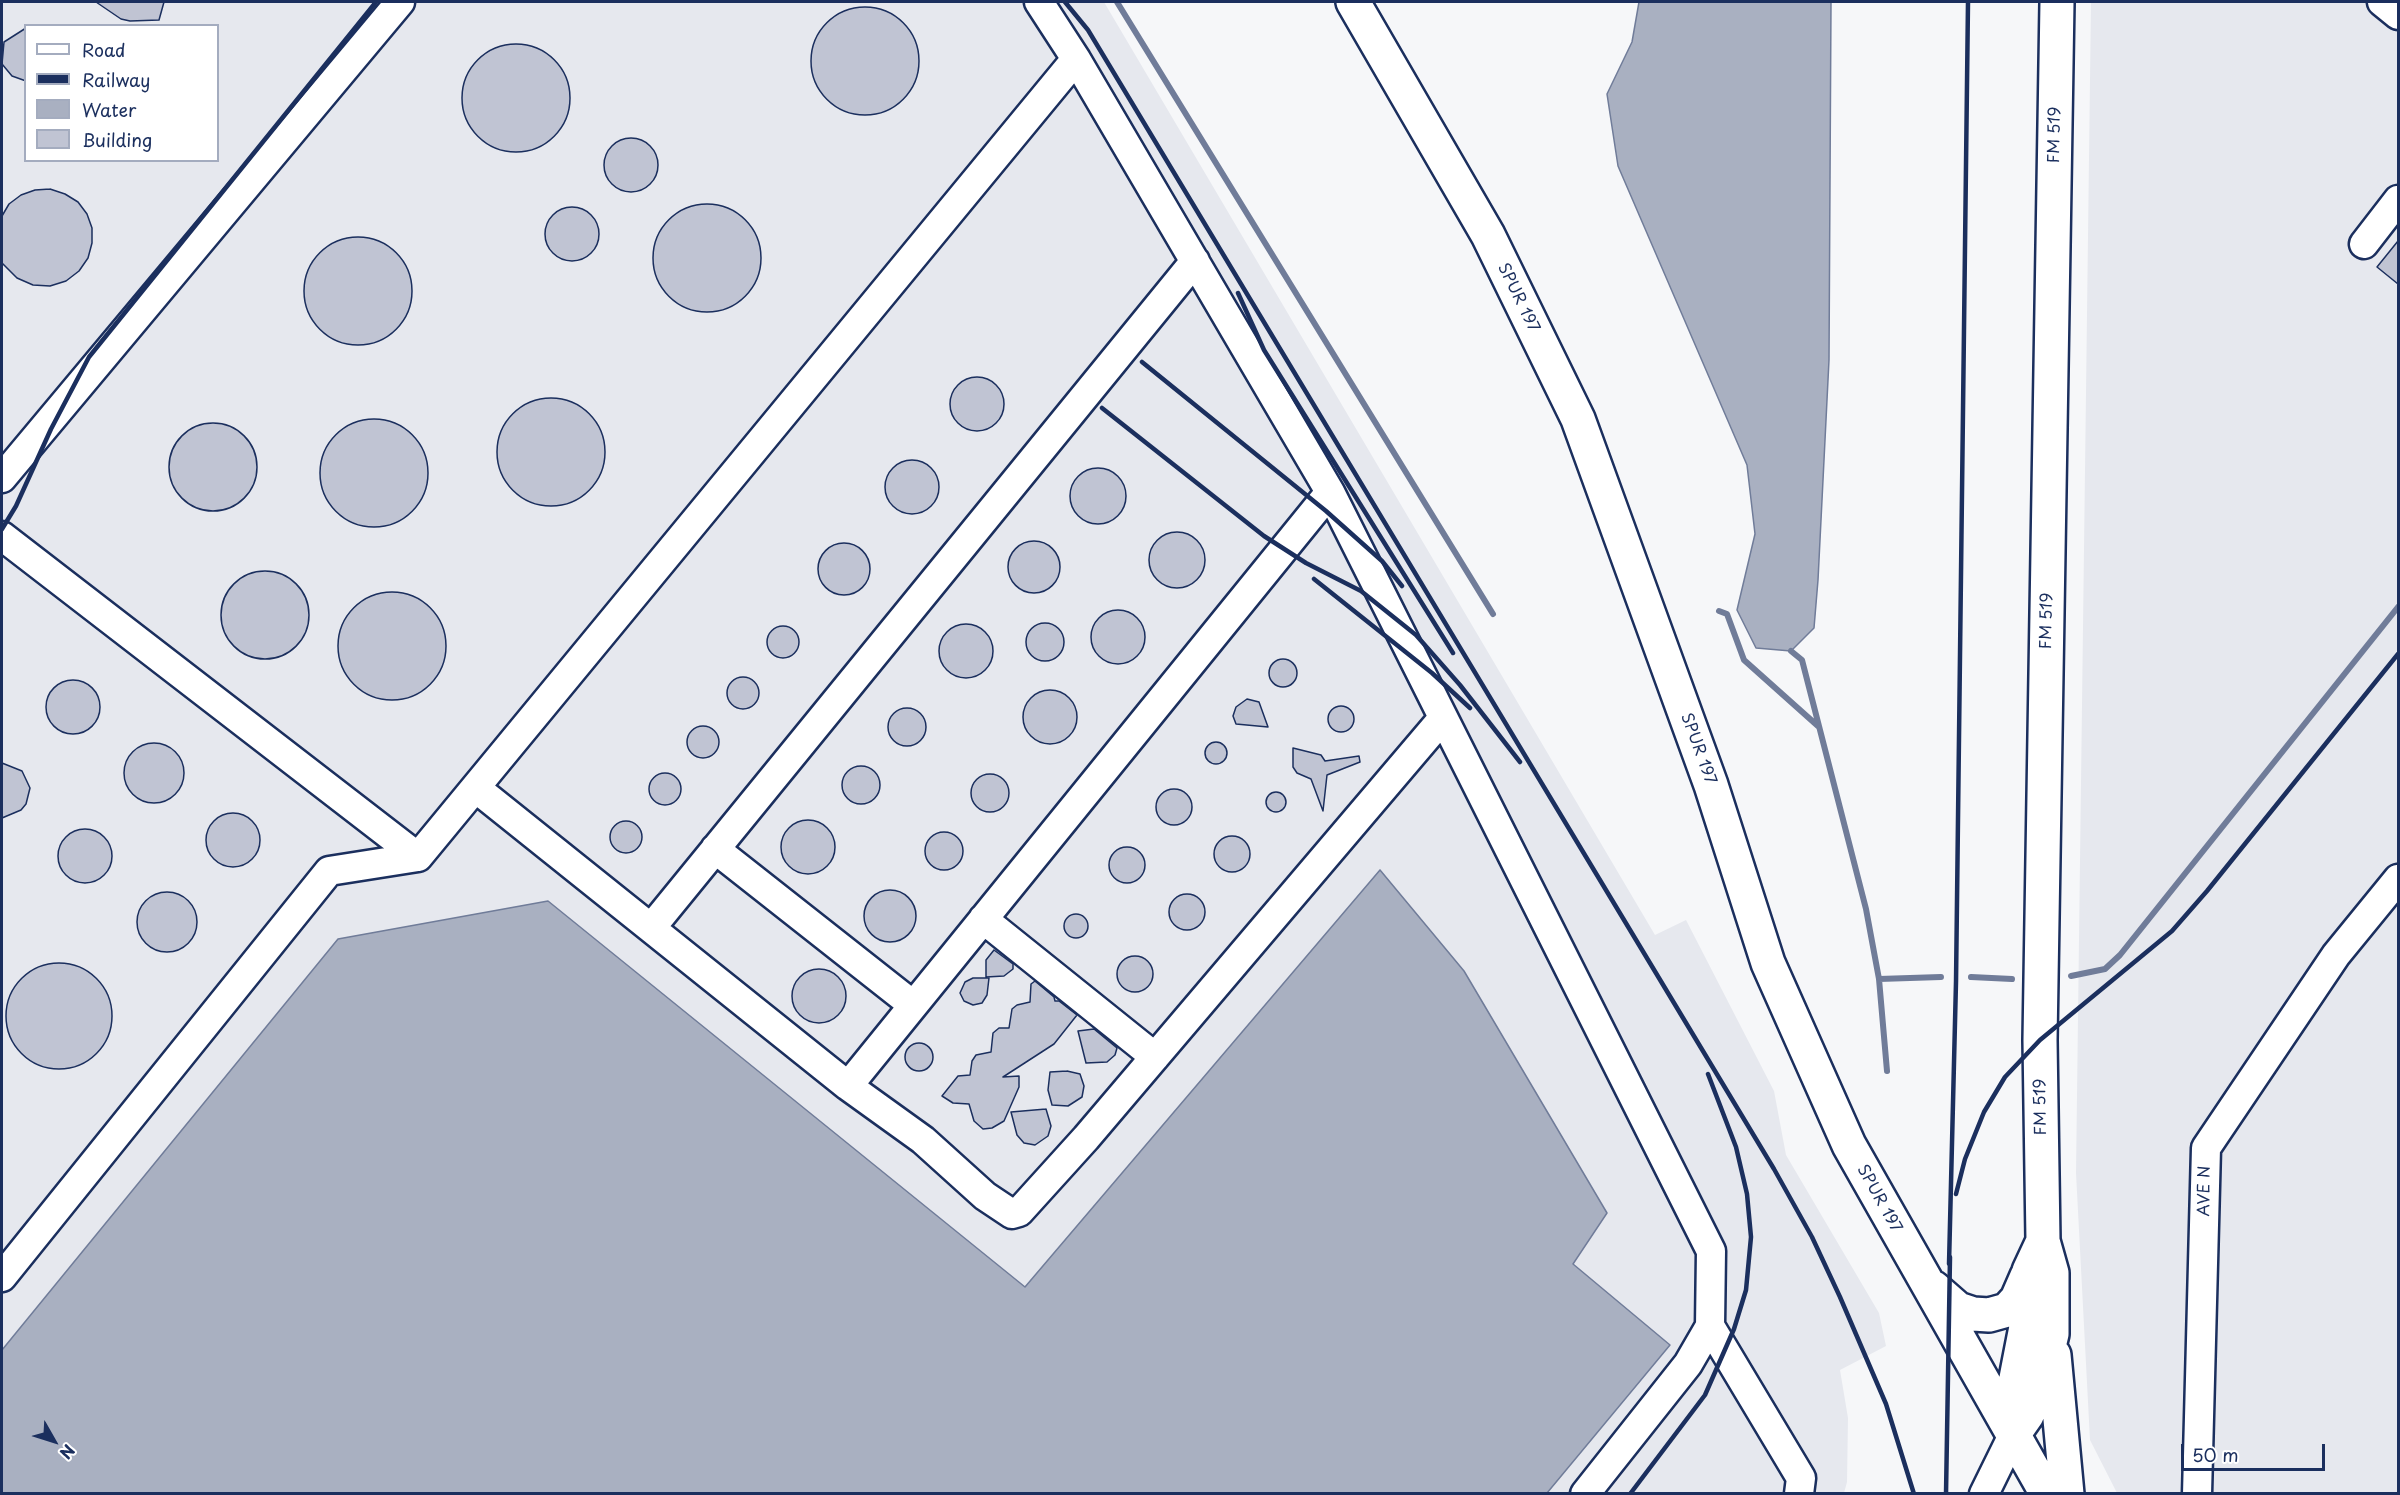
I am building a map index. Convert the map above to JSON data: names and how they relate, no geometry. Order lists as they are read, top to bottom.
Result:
{
  "streets": {
    "main road": ["FM 519", "SPUR 197"],
    "street": ["AVE N"]
  },
  "crossings": [
    ["FM 519", "SPUR 197"]
  ],
  "legend": [
    "Road",
    "Railway",
    "Water",
    "Building"
  ],
  "scale_bar": "50 m",
  "north": "bottom right"
}
